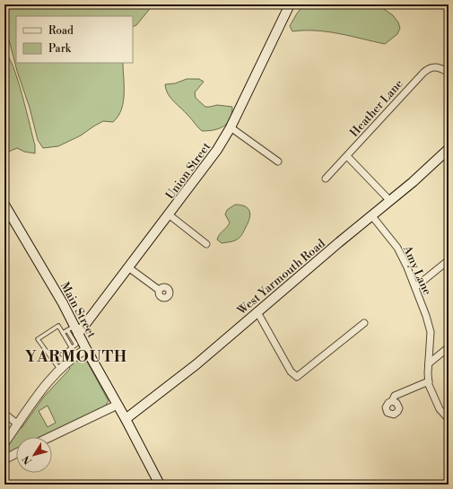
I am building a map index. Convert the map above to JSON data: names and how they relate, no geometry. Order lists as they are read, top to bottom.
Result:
{
  "streets": {
    "main road": ["Union Street", "West Yarmouth Road", "Main Street"],
    "street": ["Heather Lane", "Amy Lane"]
  },
  "crossings": [
    ["Union Street", "Main Street"],
    ["Amy Lane", "West Yarmouth Road"],
    ["West Yarmouth Road", "Main Street"]
  ],
  "districts": ["YARMOUTH"],
  "legend": ["Road", "Park"],
  "north": "bottom left"
}
